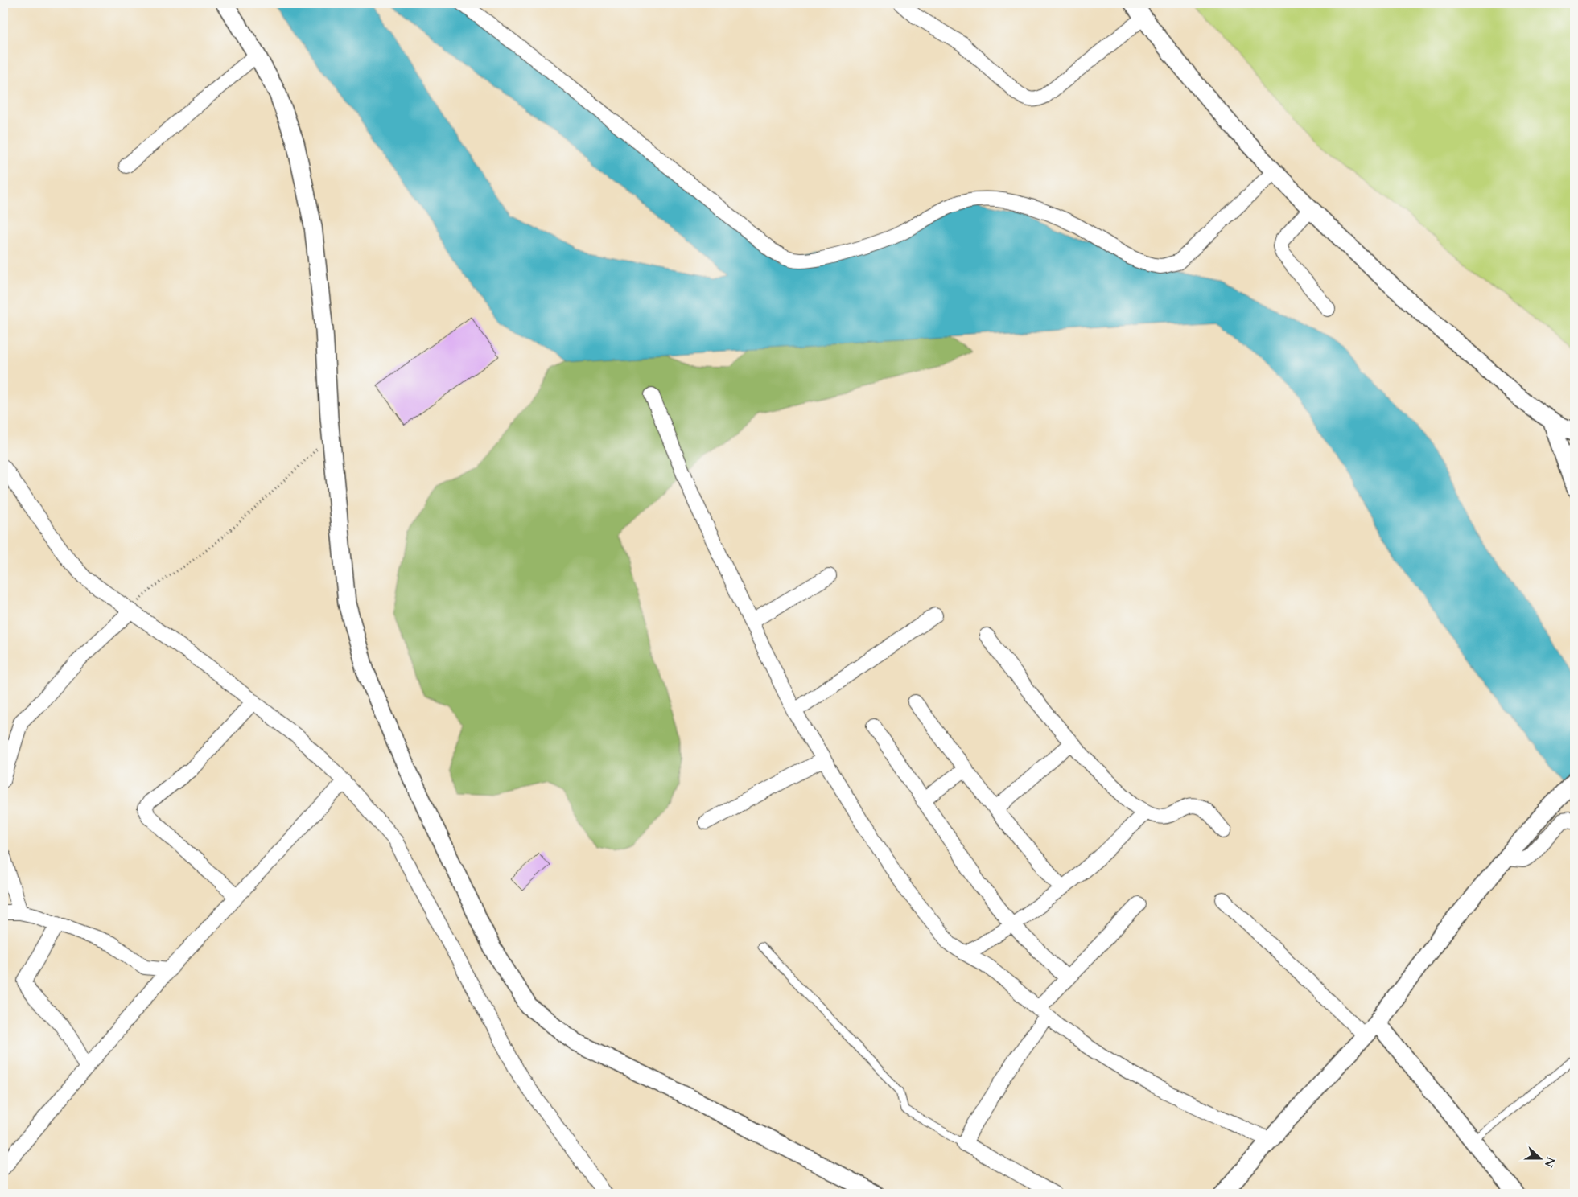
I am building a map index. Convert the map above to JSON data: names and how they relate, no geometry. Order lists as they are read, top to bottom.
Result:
{
  "north": "right"
}
